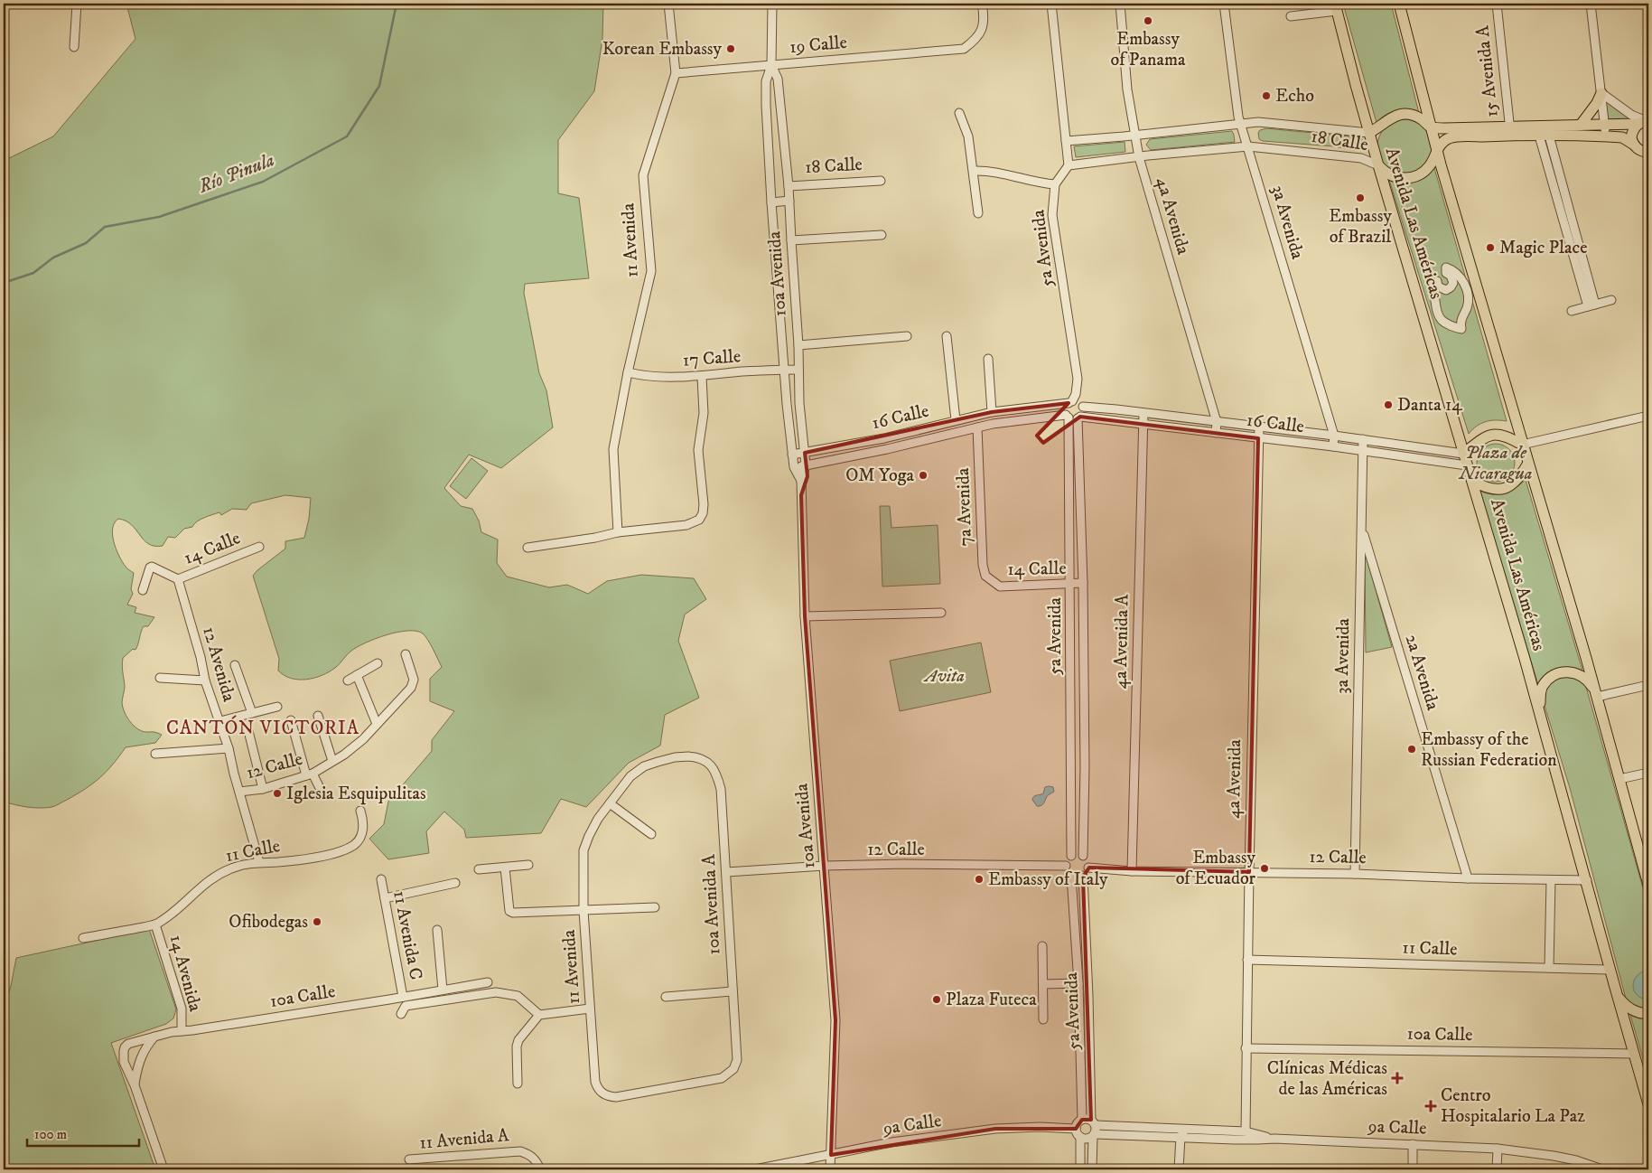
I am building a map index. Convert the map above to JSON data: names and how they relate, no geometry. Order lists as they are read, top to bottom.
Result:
{
  "streets": {
    "main road": ["18 Calle", "Avenida Las Américas"],
    "street": [
      "19 Calle",
      "15 Avenida A",
      "4a Avenida",
      "3a Avenida",
      "11 Avenida",
      "5a Avenida",
      "10a Avenida",
      "17 Calle",
      "16 Calle",
      "7a Avenida",
      "14 Calle",
      "4a Avenida A",
      "12 Avenida",
      "2a Avenida",
      "12 Calle",
      "11 Calle",
      "10a Avenida A",
      "11 Avenida C",
      "14 Avenida",
      "10a Calle",
      "9a Calle",
      "11 Avenida A"
    ]
  },
  "crossings": [
    ["19 Calle", "11 Avenida"],
    ["19 Calle", "10a Avenida"],
    ["15 Avenida A", "18 Calle"],
    ["18 Calle", "4a Avenida"],
    ["18 Calle", "3a Avenida"],
    ["18 Calle", "Avenida Las Américas"],
    ["18 Calle", "5a Avenida"],
    ["18 Calle", "10a Avenida"],
    ["4a Avenida", "16 Calle"],
    ["4a Avenida", "12 Calle"],
    ["4a Avenida", "11 Calle"],
    ["4a Avenida", "10a Calle"],
    ["4a Avenida", "9a Calle"],
    ["3a Avenida", "16 Calle"],
    ["3a Avenida", "2a Avenida"],
    ["3a Avenida", "12 Calle"],
    ["Avenida Las Américas", "16 Calle"],
    ["Avenida Las Américas", "12 Calle"],
    ["Avenida Las Américas", "11 Calle"],
    ["Avenida Las Américas", "10a Calle"],
    ["11 Avenida", "17 Calle"],
    ["11 Avenida", "10a Avenida A"],
    ["5a Avenida", "16 Calle"],
    ["5a Avenida", "14 Calle"],
    ["5a Avenida", "12 Calle"],
    ["5a Avenida", "9a Calle"],
    ["10a Avenida", "17 Calle"],
    ["10a Avenida", "16 Calle"],
    ["10a Avenida", "12 Calle"],
    ["10a Avenida", "9a Calle"],
    ["16 Calle", "7a Avenida"],
    ["16 Calle", "4a Avenida A"],
    ["7a Avenida", "14 Calle"],
    ["14 Calle", "12 Avenida"],
    ["4a Avenida A", "12 Calle"],
    ["12 Avenida", "12 Calle"],
    ["12 Avenida", "11 Calle"],
    ["2a Avenida", "12 Calle"],
    ["12 Calle", "10a Avenida A"],
    ["11 Calle", "14 Avenida"],
    ["11 Avenida C", "10a Calle"],
    ["14 Avenida", "10a Calle"]
  ],
  "districts": ["CANTÓN VICTORIA"],
  "water": ["Río Pinula"],
  "parks": ["Plaza de Nicaragua", "Avita"],
  "places": {
    "other": [
      "Embassy of Panama",
      "Korean Embassy",
      "Echo",
      "Embassy of Brazil",
      "Magic Place",
      "Danta 14",
      "OM Yoga",
      "Embassy of the Russian Federation",
      "Iglesia Esquipulitas",
      "Embassy of Ecuador",
      "Embassy of Italy",
      "Ofibodegas",
      "Plaza Futeca"
    ],
    "health": ["Clínicas Médicas de las Américas", "Centro Hospitalario La Paz"]
  },
  "scale_bar": "100 m"
}
